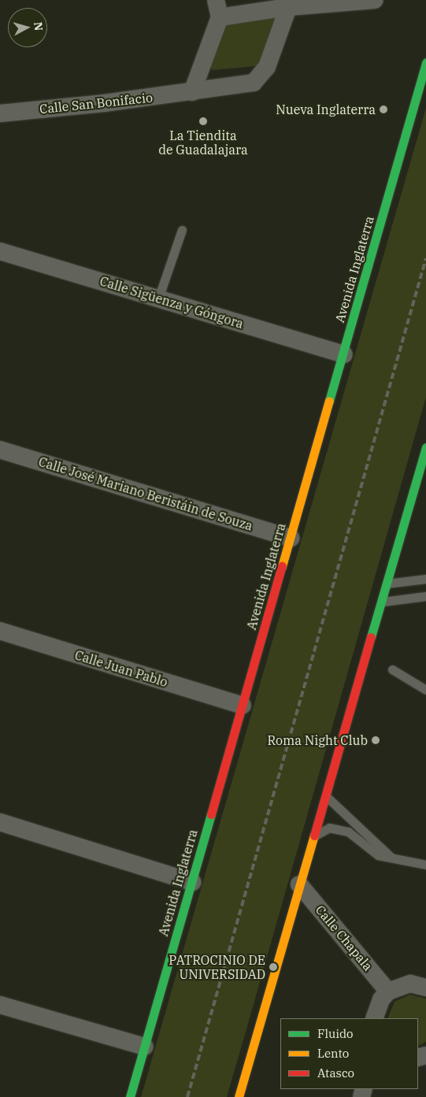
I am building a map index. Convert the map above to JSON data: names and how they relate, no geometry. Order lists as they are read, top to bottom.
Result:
{
  "streets": {
    "street": [
      "Calle San Bonifacio",
      "Avenida Inglaterra",
      "Calle Sigüenza y Góngora",
      "Calle José Mariano Beristáin de Souza",
      "Calle Juan Pablo",
      "Calle Chapala"
    ]
  },
  "crossings": [
    ["Avenida Inglaterra", "Calle Sigüenza y Góngora"],
    ["Avenida Inglaterra", "Calle José Mariano Beristáin de Souza"],
    ["Avenida Inglaterra", "Calle Juan Pablo"]
  ],
  "places": [
    "Nueva Inglaterra",
    "La Tiendita de Guadalajara",
    "Roma Night Club",
    "PATROCINIO DE UNIVERSIDAD"
  ],
  "legend": ["Fluido", "Lento", "Atasco"],
  "north": "right"
}
